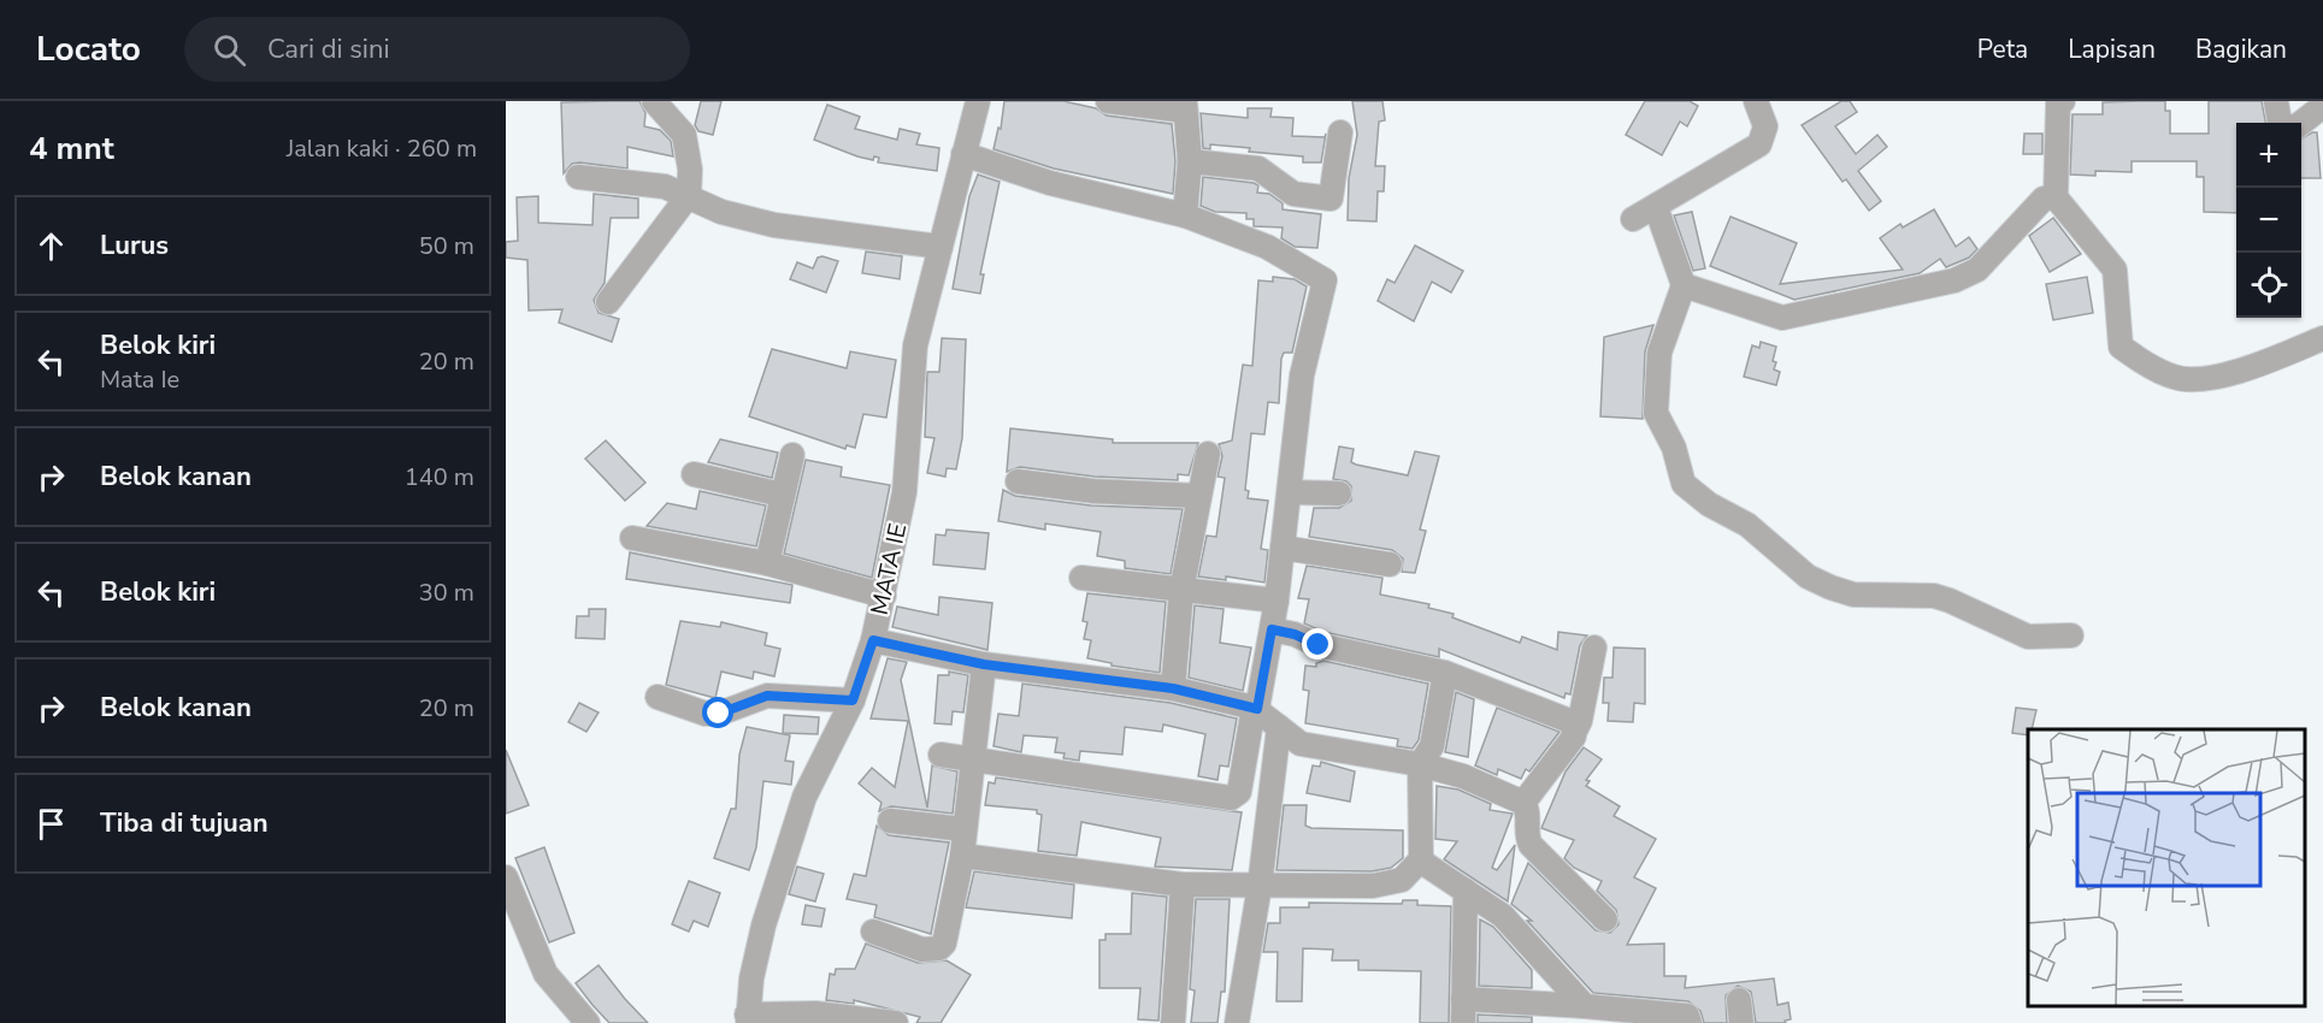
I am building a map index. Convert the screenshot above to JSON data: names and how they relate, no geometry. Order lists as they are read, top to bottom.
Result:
{
  "streets": {
    "street": ["MATA IE"]
  },
  "page": {
    "header": "Locato",
    "search": "Cari di sini",
    "nav": ["Peta", "Lapisan", "Bagikan"],
    "heading": ["4 mnt", "Jalan kaki · 260 m"],
    "map_buttons": ["+", "−"],
    "list": [
      ["Lurus", "50 m"],
      ["Belok kiri", "Mata Ie", "20 m"],
      ["Belok kanan", "140 m"],
      ["Belok kiri", "30 m"],
      ["Belok kanan", "20 m"],
      "Tiba di tujuan"
    ]
  }
}
